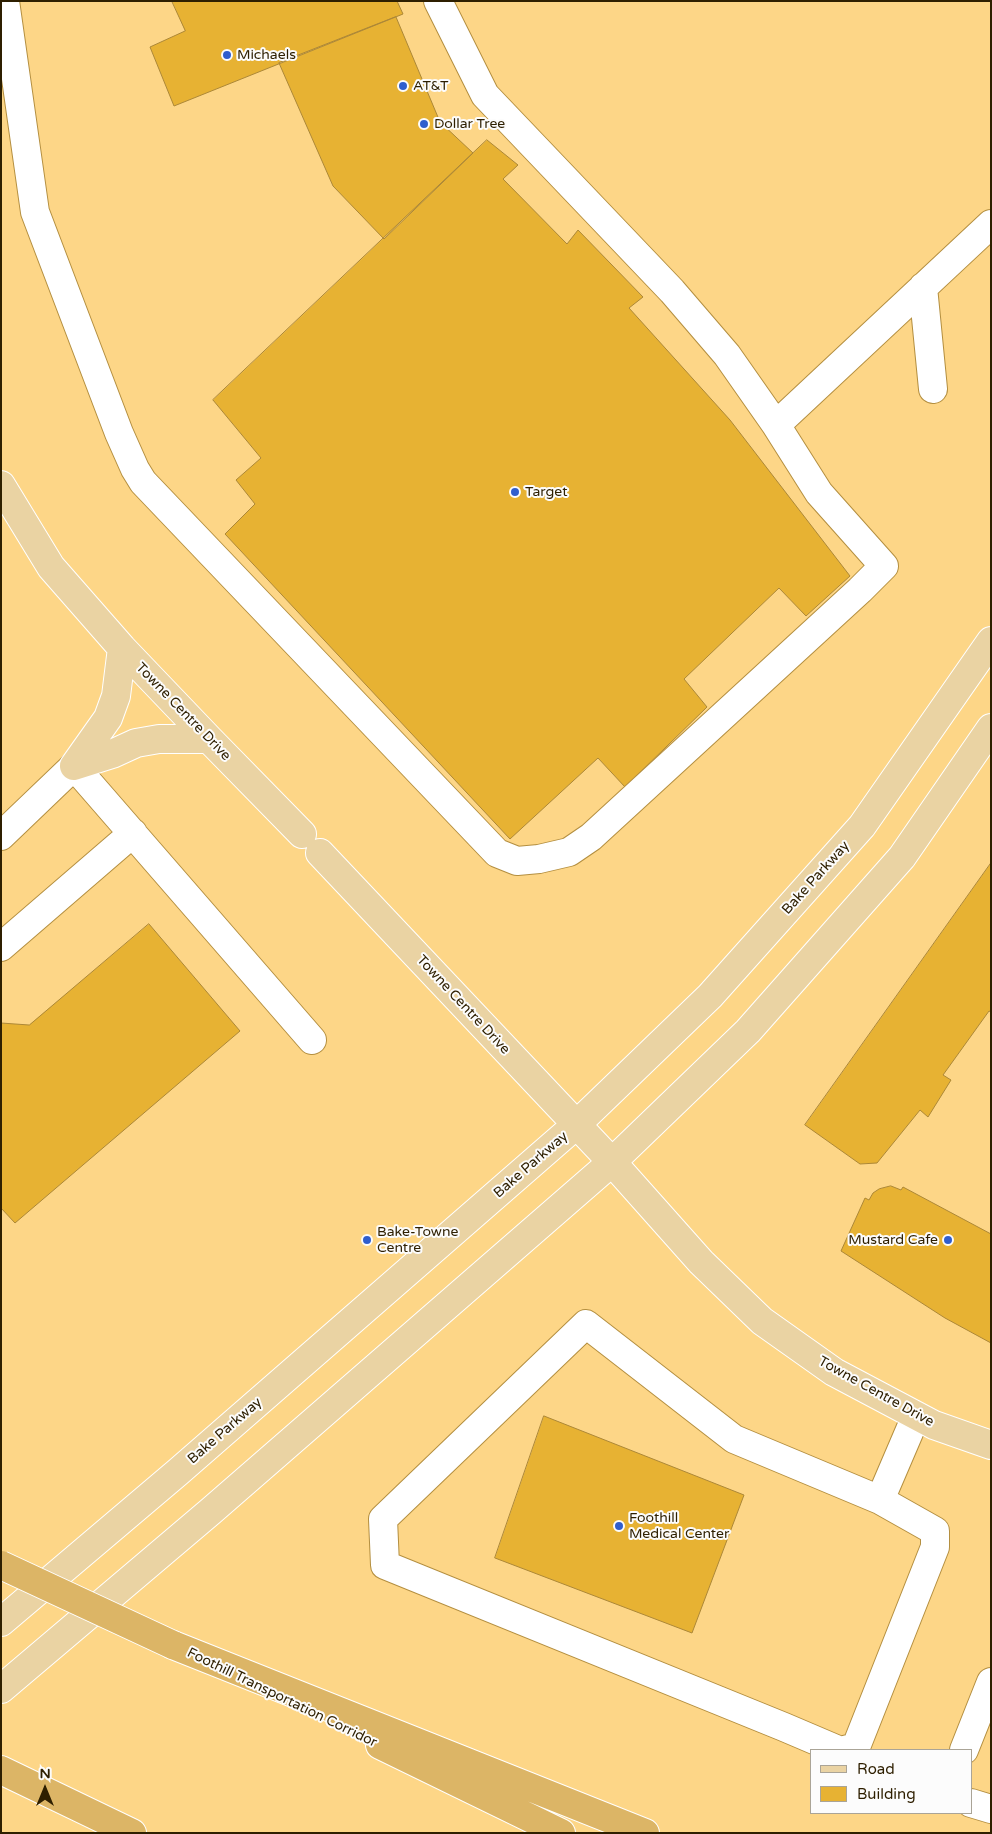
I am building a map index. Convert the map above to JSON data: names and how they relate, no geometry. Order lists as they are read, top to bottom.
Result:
{
  "streets": {
    "highway": ["Foothill Transportation Corridor"],
    "main road": ["Towne Centre Drive", "Bake Parkway"]
  },
  "crossings": [
    ["Towne Centre Drive", "Bake Parkway"]
  ],
  "places": [
    "Michaels",
    "AT&T",
    "Dollar Tree",
    "Target",
    "Bake-Towne Centre",
    "Mustard Cafe",
    "Foothill Medical Center"
  ],
  "legend": ["Road", "Building"],
  "north": "top"
}
